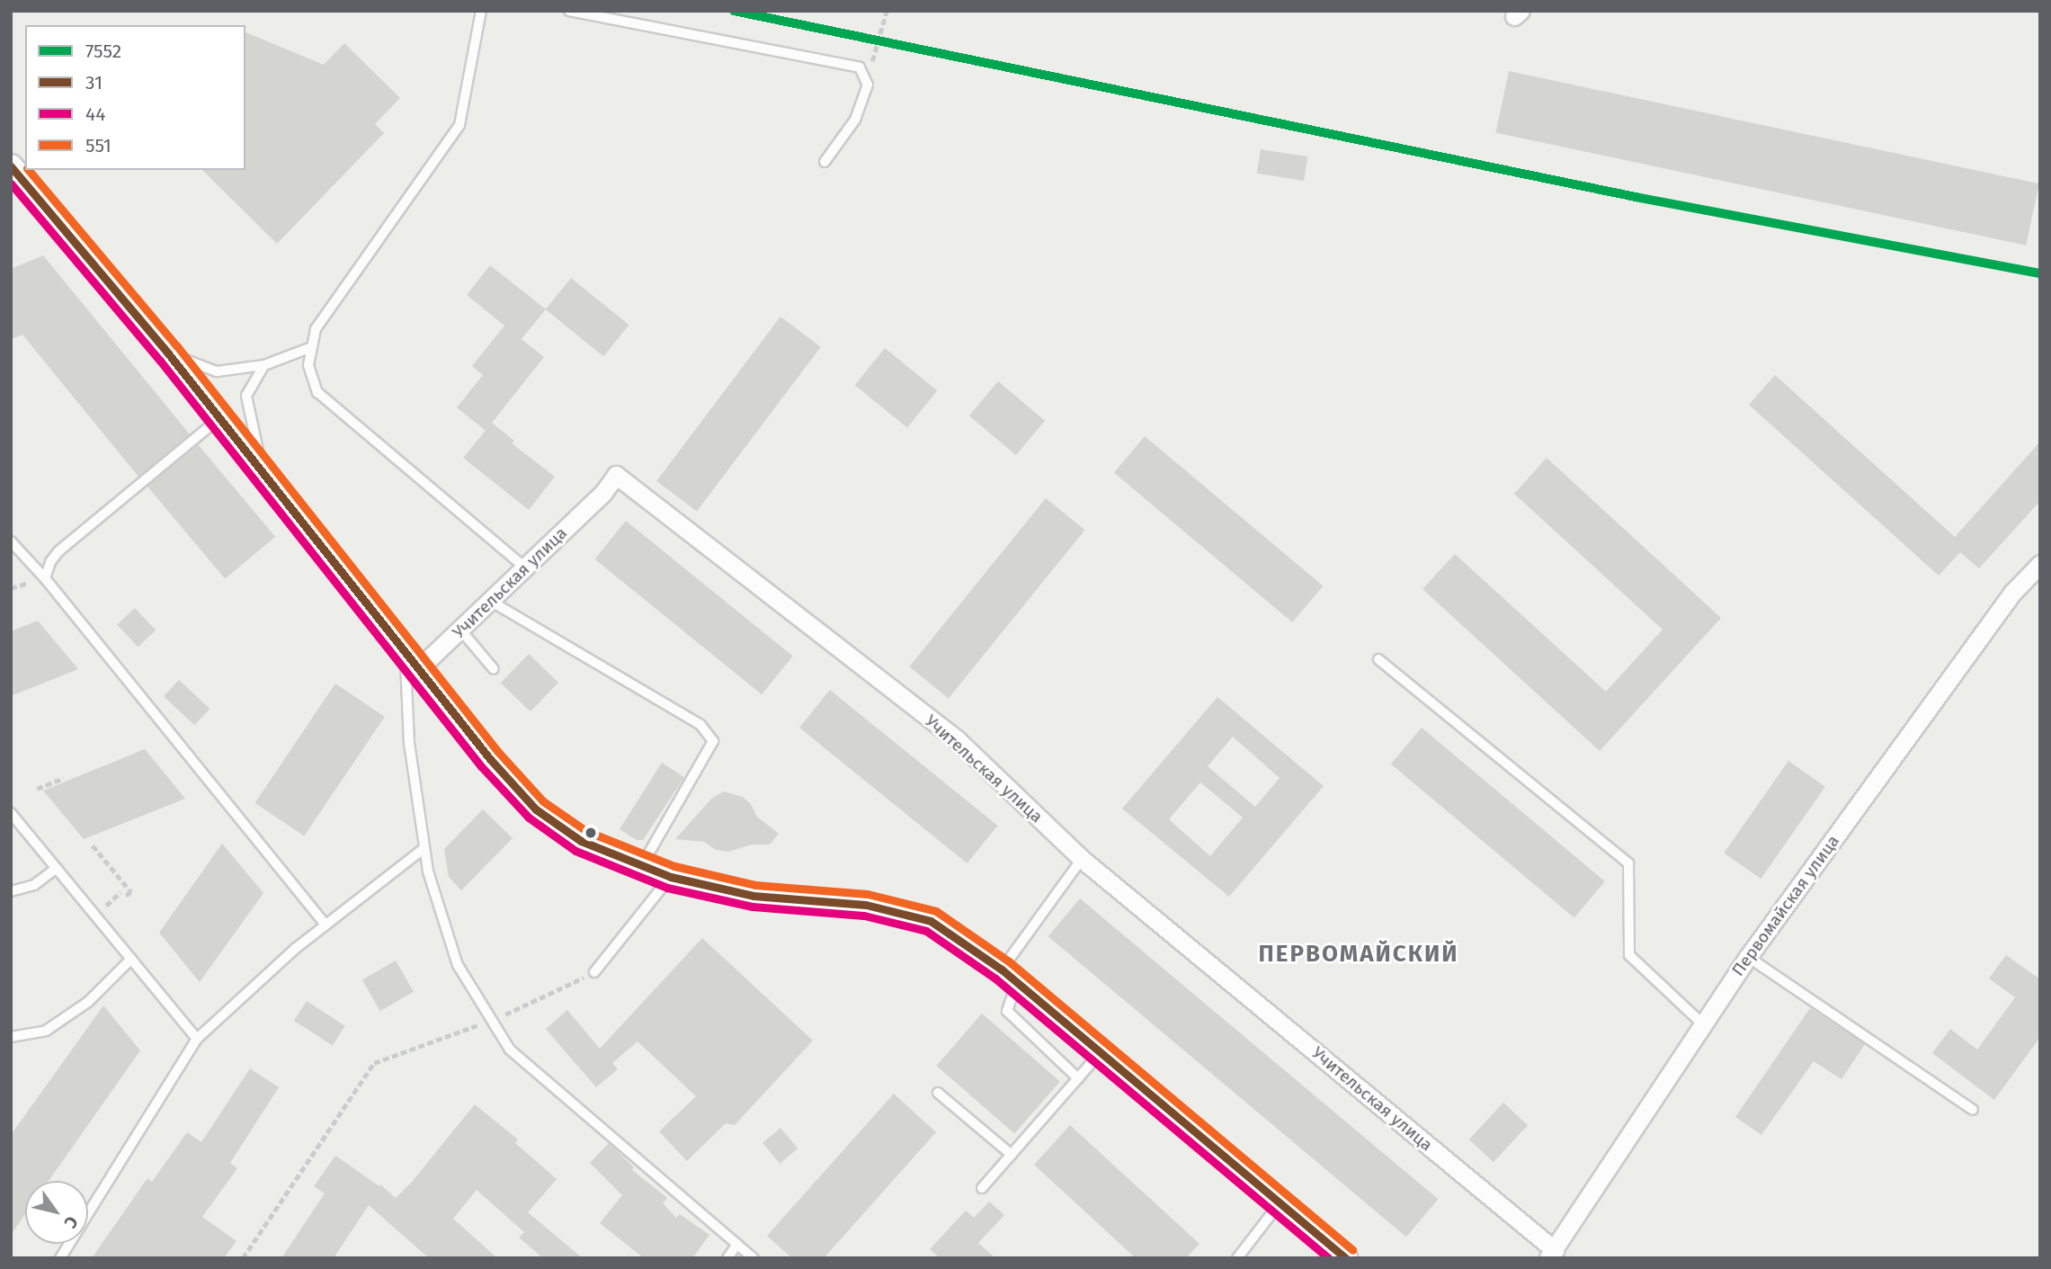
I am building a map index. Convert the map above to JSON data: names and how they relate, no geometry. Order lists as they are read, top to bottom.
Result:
{
  "streets": {
    "street": ["Учительская улица", "Первомайская улица"]
  },
  "crossings": [
    ["Учительская улица", "Первомайская улица"]
  ],
  "districts": ["ПЕРВОМАЙСКИЙ"],
  "lines": [
    "transit line 7552",
    "transit line 31",
    "transit line 551",
    "transit line 44"
  ],
  "legend": [
    "7552",
    "31",
    "44",
    "551"
  ],
  "north": "bottom right"
}
